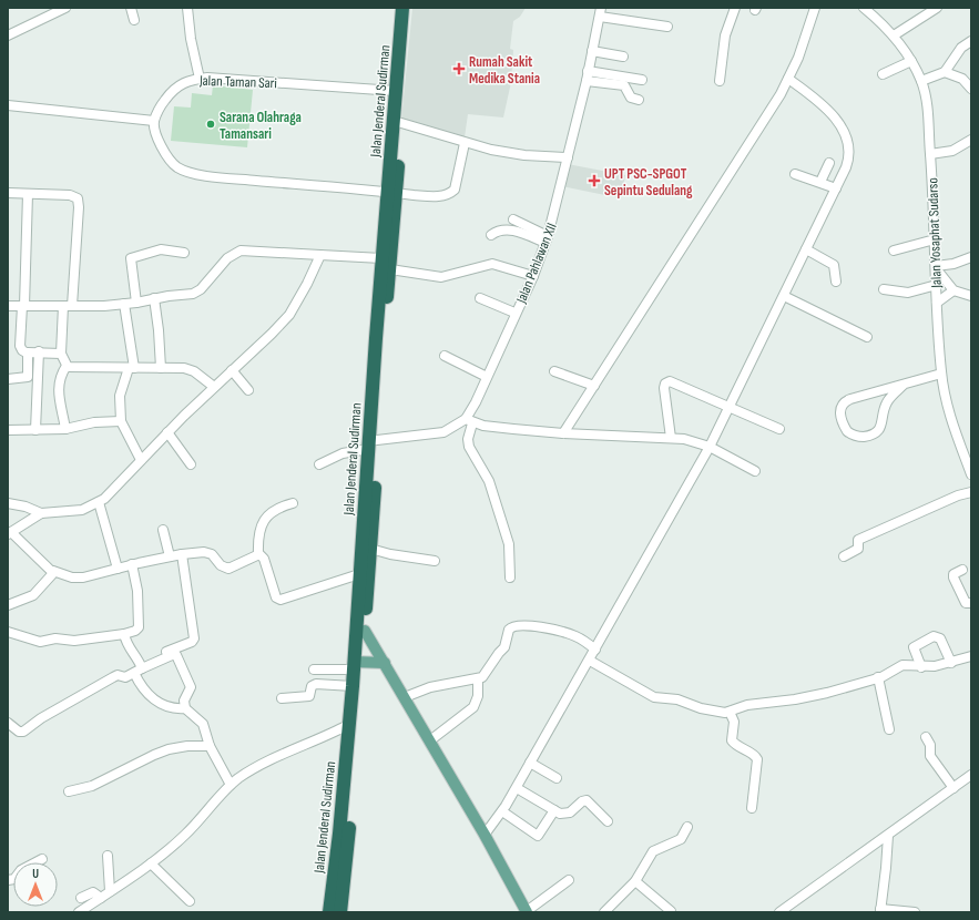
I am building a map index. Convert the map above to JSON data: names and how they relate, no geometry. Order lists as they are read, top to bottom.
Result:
{
  "streets": {
    "highway": ["Jalan Jenderal Sudirman"],
    "street": ["Jalan Taman Sari", "Jalan Yosaphat Sudarso", "Jalan Pahlawan XII"]
  },
  "crossings": [
    ["Jalan Taman Sari", "Jalan Jenderal Sudirman"]
  ],
  "places": {
    "health": ["Rumah Sakit Medika Stania", "UPT PSC-SPGOT Sepintu Sedulang"],
    "other": ["Sarana Olahraga Tamansari"]
  },
  "north": "top"
}
